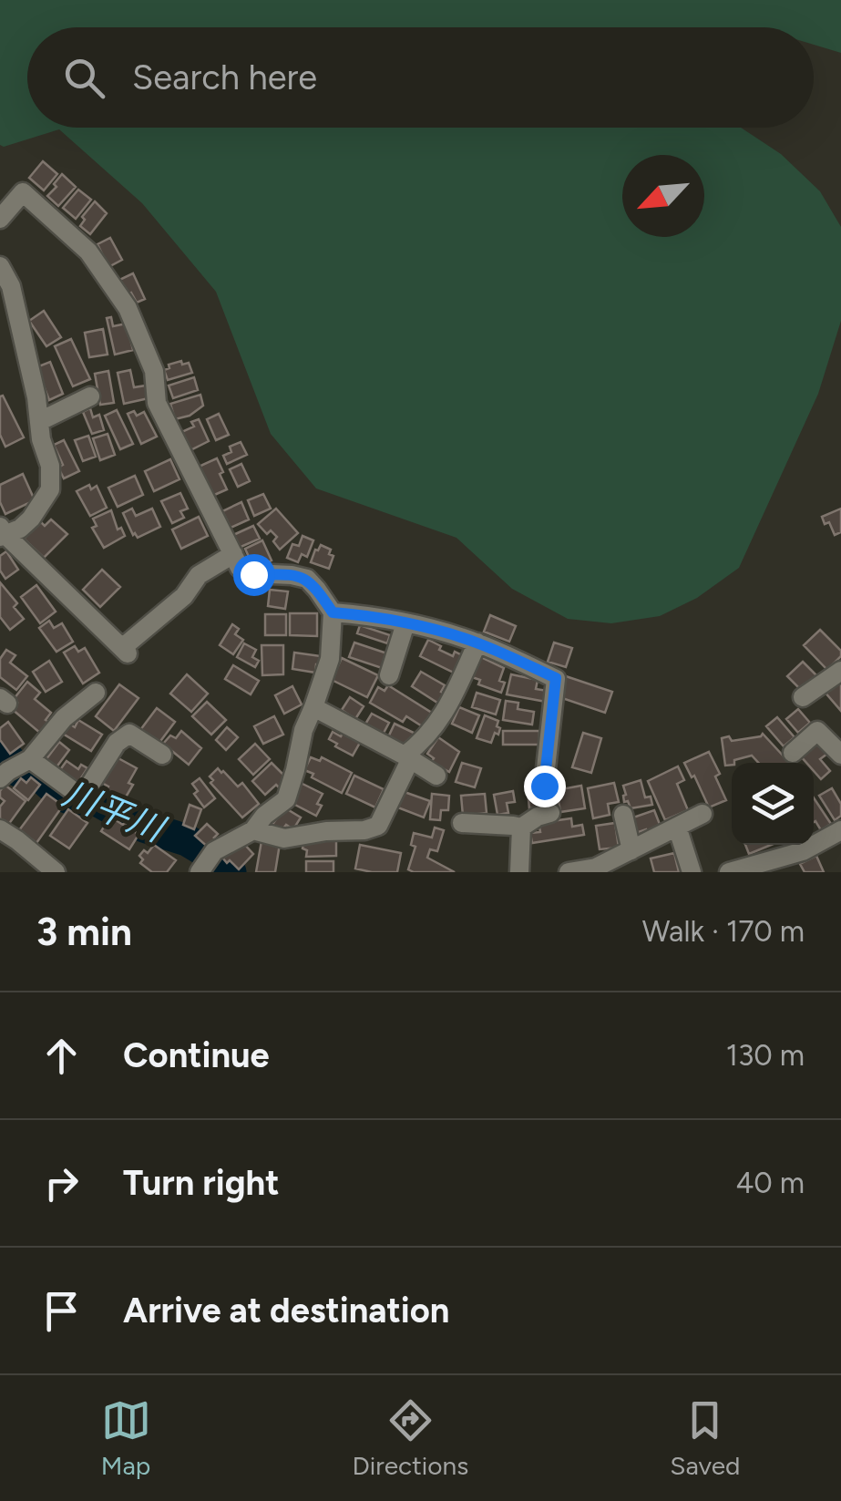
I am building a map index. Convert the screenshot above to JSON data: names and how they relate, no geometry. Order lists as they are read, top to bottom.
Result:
{
  "water": ["川平川"],
  "north": "bottom left",
  "page": {
    "search": "Search here",
    "heading": ["3 min", "Walk · 170 m"],
    "list": [
      ["Continue", "130 m"],
      ["Turn right", "40 m"],
      "Arrive at destination"
    ],
    "nav": ["Map", "Directions", "Saved"]
  }
}
